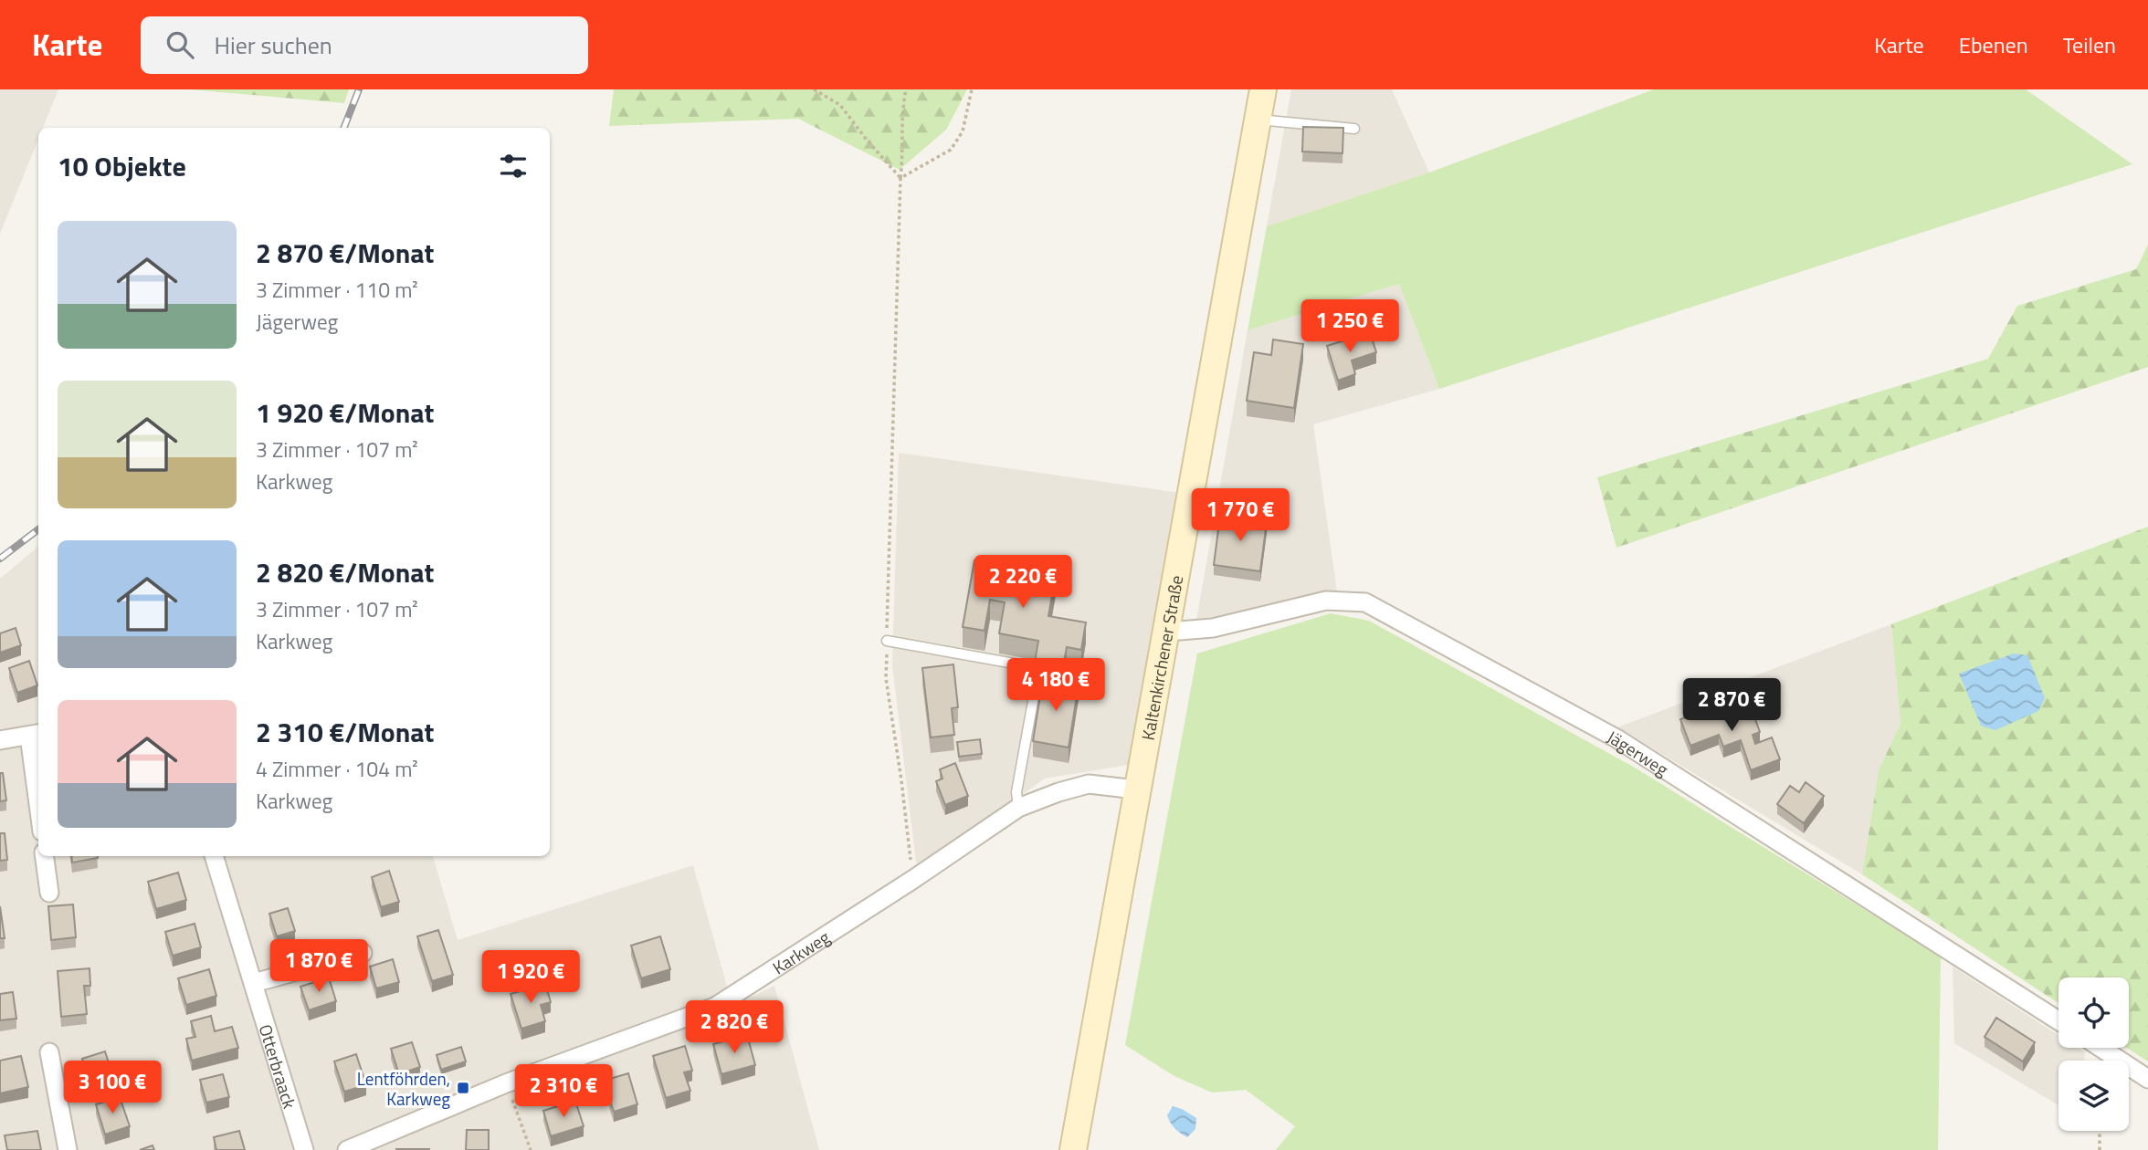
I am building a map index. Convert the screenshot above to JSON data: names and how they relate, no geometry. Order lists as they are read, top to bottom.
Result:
{
  "streets": {
    "main road": ["Kaltenkirchener Straße"],
    "street": ["Jägerweg", "Karkweg", "Otterbraack"]
  },
  "crossings": [
    ["Kaltenkirchener Straße", "Jägerweg"],
    ["Kaltenkirchener Straße", "Karkweg"]
  ],
  "places": {
    "transit": ["Lentföhrden, Karkweg"]
  },
  "page": {
    "header": "Karte",
    "search": "Hier suchen",
    "nav": ["Karte", "Ebenen", "Teilen"],
    "heading": "10 Objekte",
    "list": [
      {
        "name": "2 870 €/Monat",
        "note": "3 Zimmer · 110 m² · Jägerweg"
      },
      {
        "name": "1 920 €/Monat",
        "note": "3 Zimmer · 107 m² · Karkweg"
      },
      {
        "name": "2 820 €/Monat",
        "note": "3 Zimmer · 107 m² · Karkweg"
      },
      {
        "name": "2 310 €/Monat",
        "note": "4 Zimmer · 104 m² · Karkweg"
      }
    ],
    "price": [
      "1 250 €",
      "1 770 €",
      "2 220 €",
      "4 180 €",
      "2 870 €",
      "1 870 €",
      "1 920 €",
      "2 820 €",
      "3 100 €",
      "2 310 €"
    ]
  }
}
